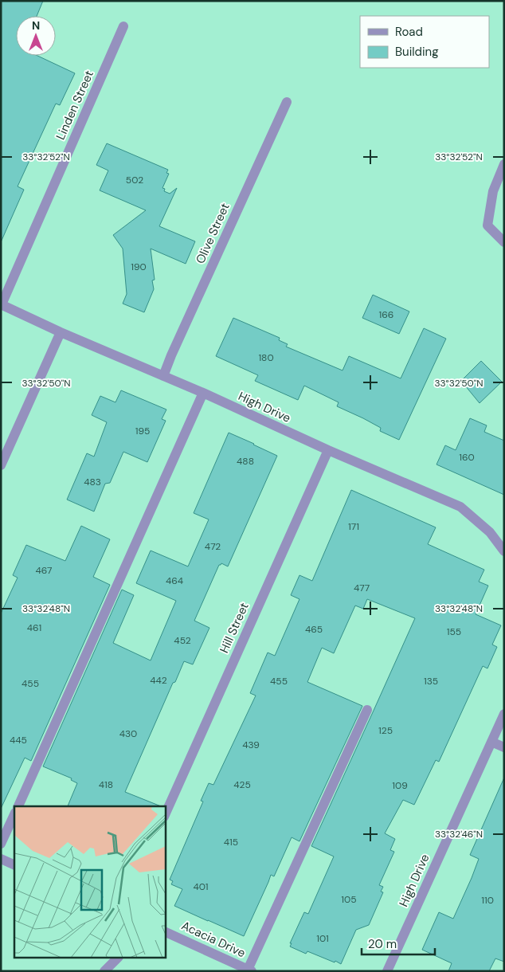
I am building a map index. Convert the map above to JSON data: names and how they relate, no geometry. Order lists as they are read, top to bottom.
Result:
{
  "streets": {
    "street": [
      "Linden Street",
      "Olive Street",
      "High Drive",
      "Hill Street",
      "Acacia Drive"
    ]
  },
  "crossings": [
    ["Linden Street", "High Drive"],
    ["Olive Street", "High Drive"],
    ["High Drive", "Hill Street"]
  ],
  "house_numbers": [
    "502",
    "190",
    "166",
    "180",
    "195",
    "160",
    "488",
    "483",
    "171",
    "472",
    "467",
    "464",
    "477",
    "461",
    "465",
    "155",
    "452",
    "442",
    "455",
    "135",
    "455",
    "125",
    "430",
    "445",
    "439",
    "418",
    "425",
    "109",
    "415",
    "401",
    "105",
    "110",
    "101"
  ],
  "legend": ["Road", "Building"],
  "scale_bar": "20 m",
  "north": "top",
  "coordinates": [
    "33°32'52\"N",
    "33°32'50\"N",
    "33°32'48\"N",
    "33°32'46\"N"
  ]
}
